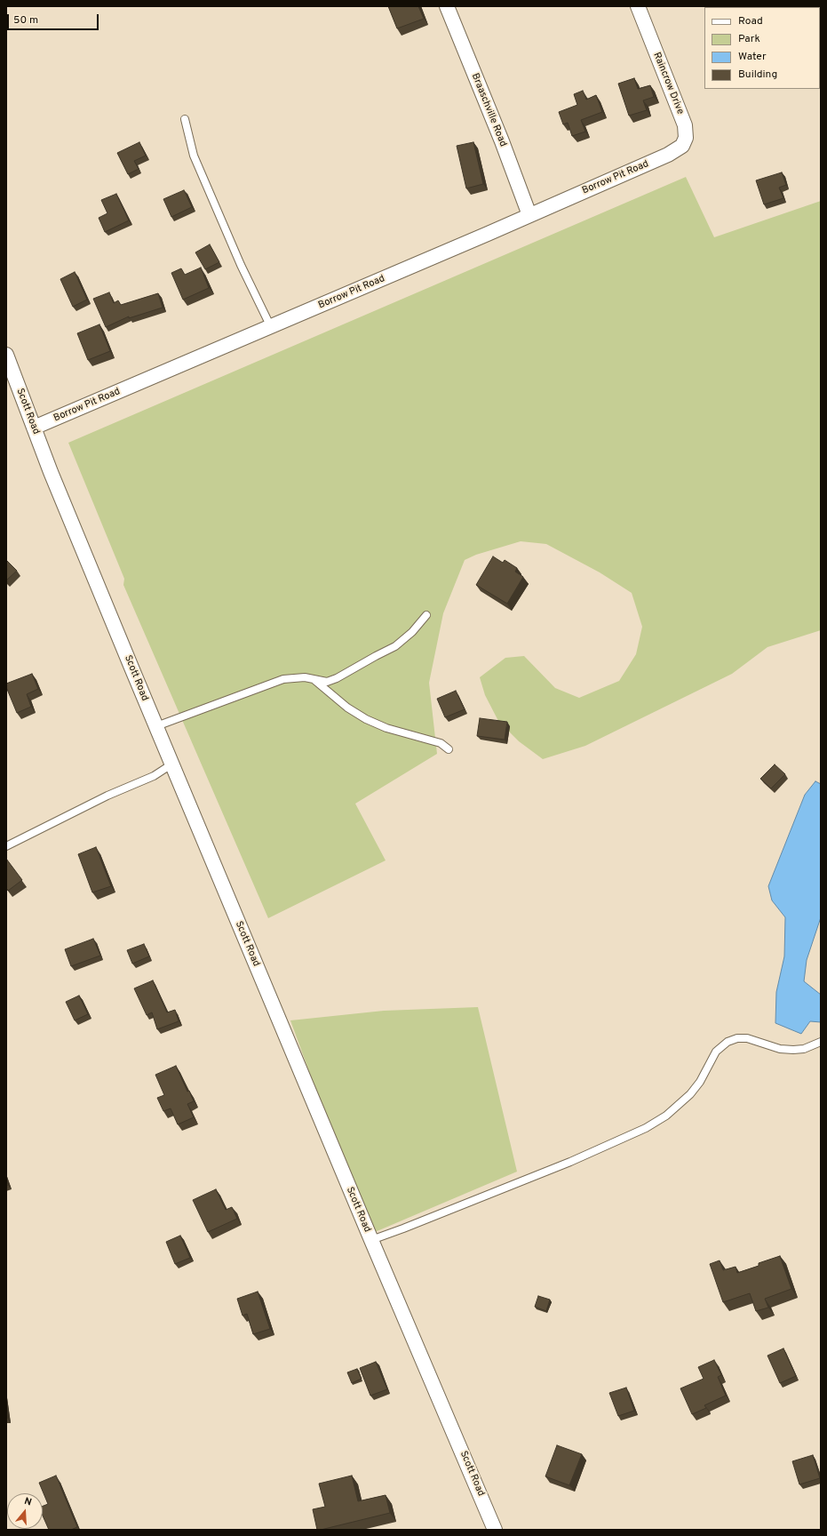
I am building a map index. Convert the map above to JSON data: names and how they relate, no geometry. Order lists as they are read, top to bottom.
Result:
{
  "streets": {
    "street": [
      "Raincrow Drive",
      "Braaschville Road",
      "Borrow Pit Road",
      "Scott Road"
    ]
  },
  "crossings": [
    ["Raincrow Drive", "Borrow Pit Road"],
    ["Braaschville Road", "Borrow Pit Road"],
    ["Borrow Pit Road", "Scott Road"]
  ],
  "legend": [
    "Road",
    "Park",
    "Water",
    "Building"
  ],
  "scale_bar": "50 m",
  "north": "top"
}
